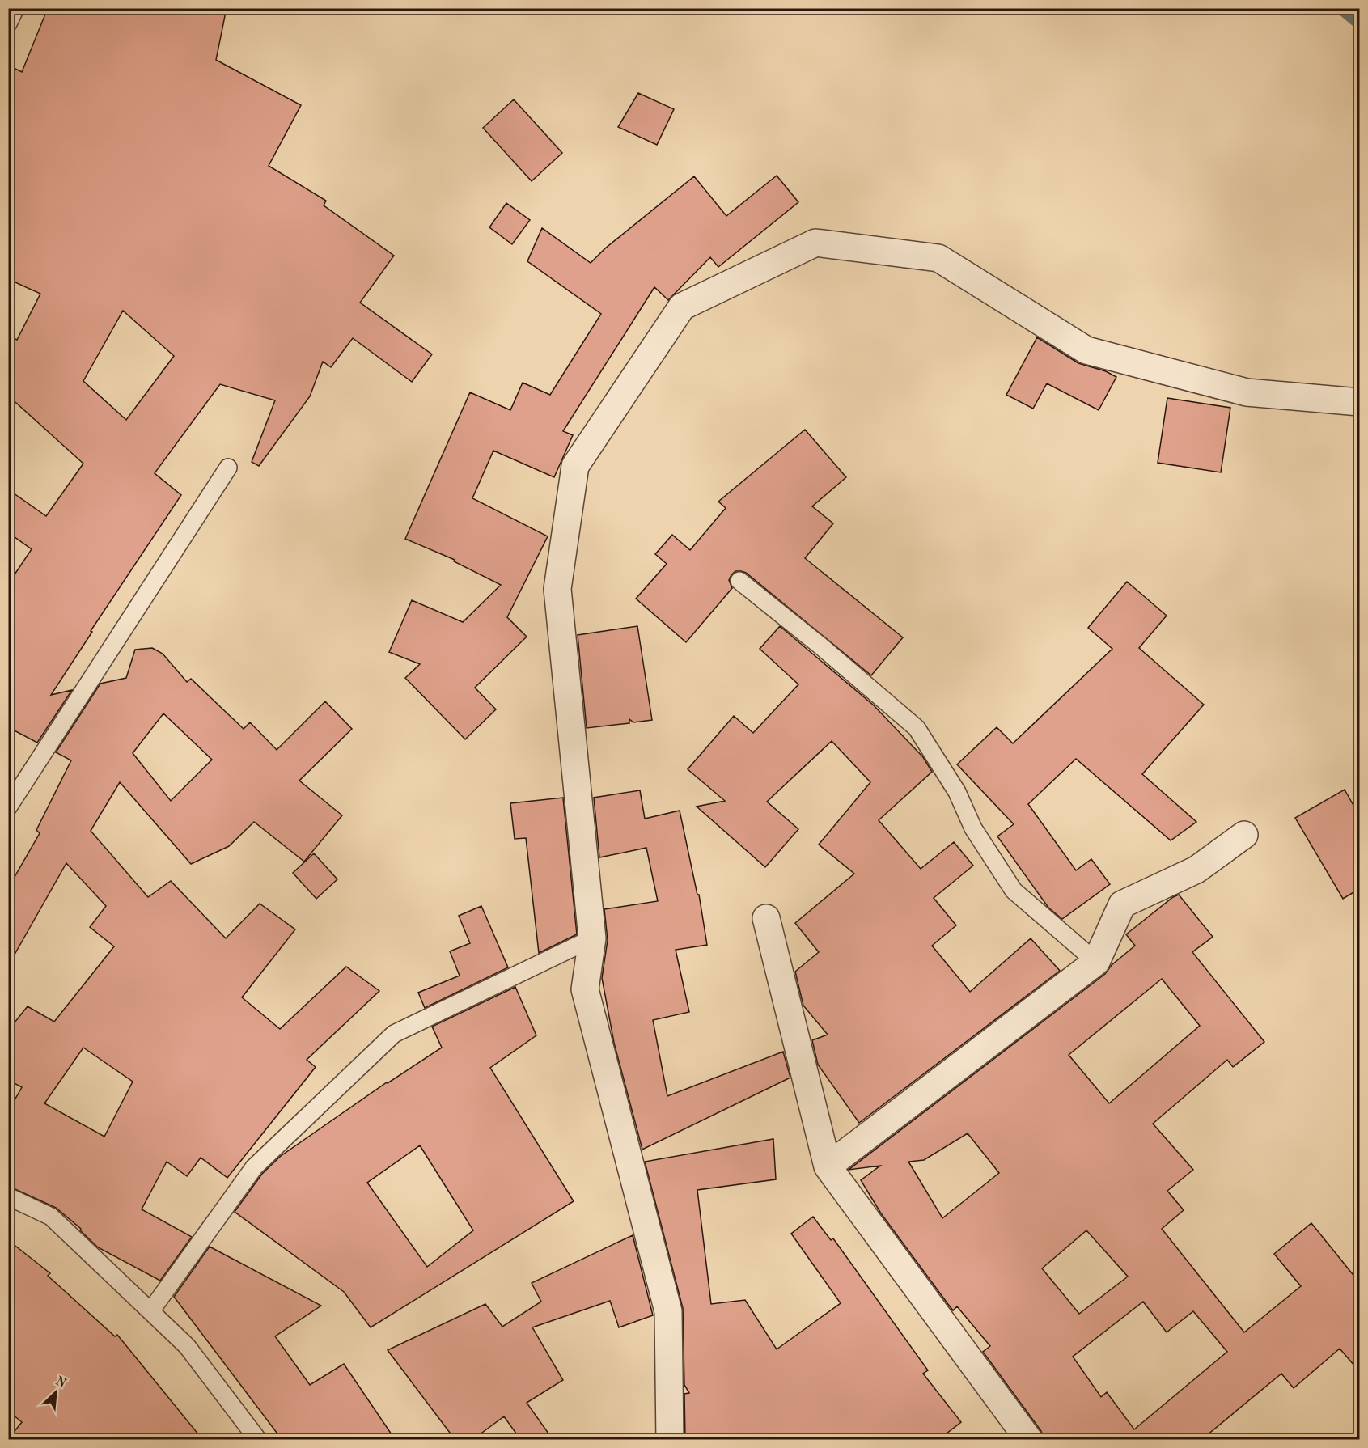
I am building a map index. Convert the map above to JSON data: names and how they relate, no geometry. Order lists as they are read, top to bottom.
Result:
{
  "north": "top right"
}
